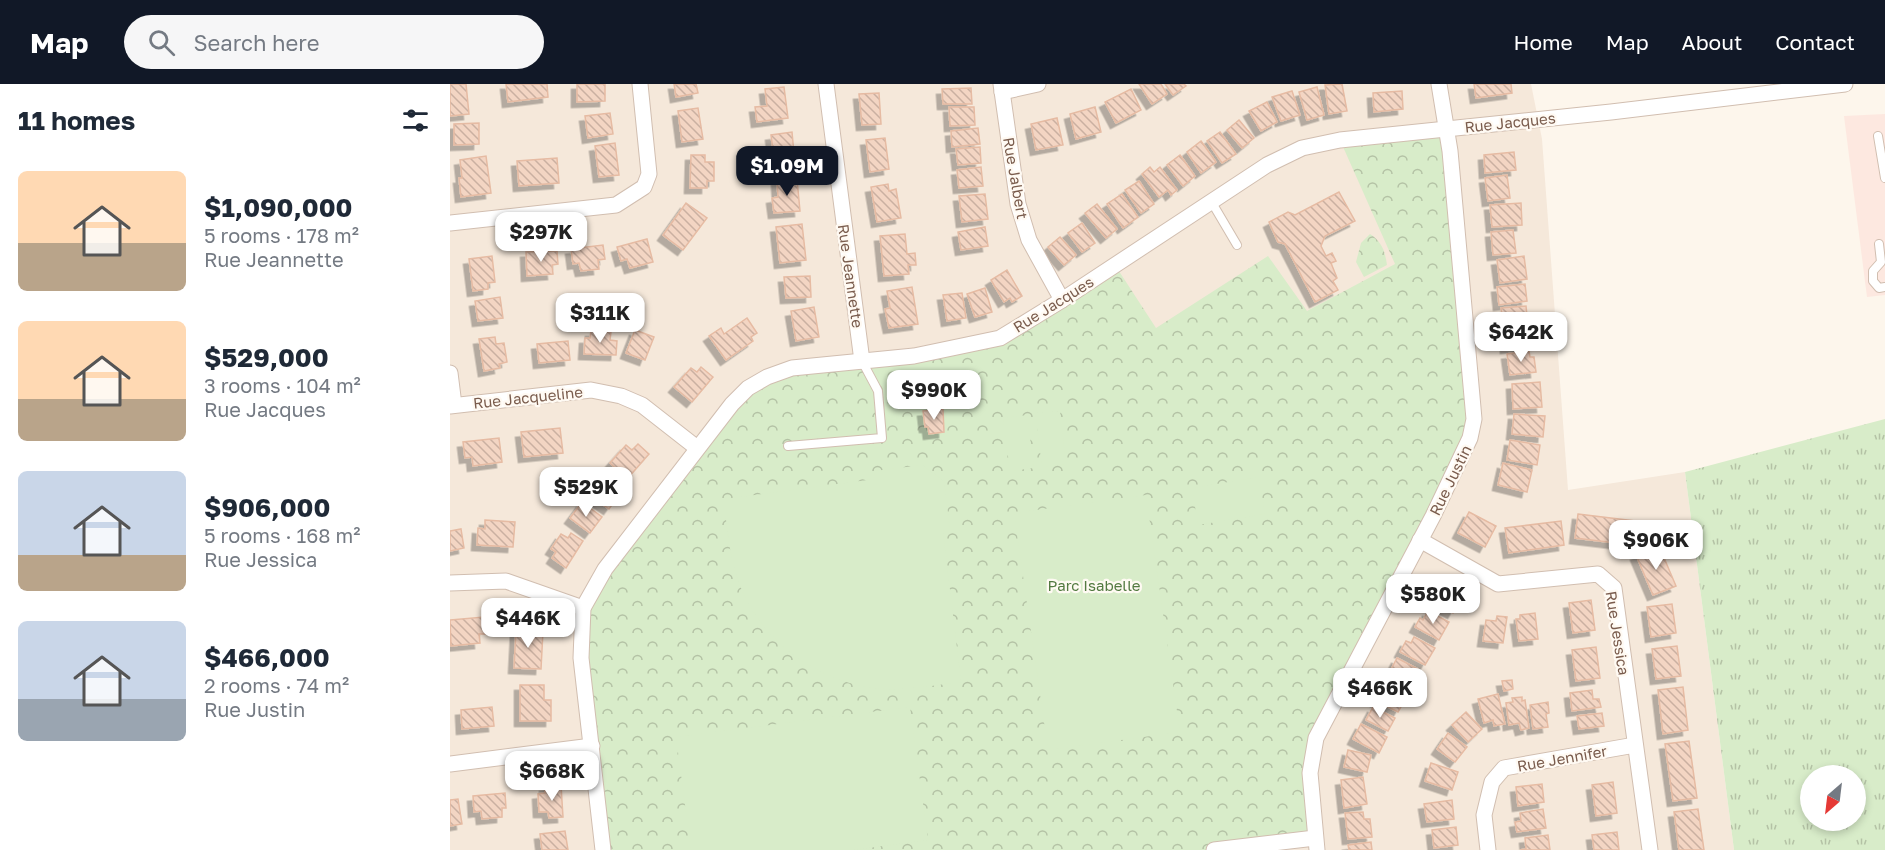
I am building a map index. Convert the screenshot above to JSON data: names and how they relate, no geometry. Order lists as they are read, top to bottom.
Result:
{
  "streets": {
    "street": [
      "Rue Jacques",
      "Rue Jalbert",
      "Rue Jeannette",
      "Rue Jacqueline",
      "Rue Justin",
      "Rue Jessica",
      "Rue Jennifer"
    ]
  },
  "crossings": [
    ["Rue Jacques", "Rue Jalbert"],
    ["Rue Jacques", "Rue Jeannette"],
    ["Rue Jacques", "Rue Jacqueline"],
    ["Rue Jacques", "Rue Justin"],
    ["Rue Justin", "Rue Jessica"],
    ["Rue Jessica", "Rue Jennifer"]
  ],
  "parks": ["Parc Isabelle"],
  "north": "bottom left",
  "page": {
    "header": "Map",
    "search": "Search here",
    "nav": [
      "Home",
      "Map",
      "About",
      "Contact"
    ],
    "heading": "11 homes",
    "price": [
      "$1.09M",
      "$297K",
      "$311K",
      "$642K",
      "$990K",
      "$529K",
      "$906K",
      "$580K",
      "$446K",
      "$466K",
      "$668K"
    ],
    "list": [
      {
        "name": "$1,090,000",
        "note": "5 rooms · 178 m² · Rue Jeannette"
      },
      {
        "name": "$529,000",
        "note": "3 rooms · 104 m² · Rue Jacques"
      },
      {
        "name": "$906,000",
        "note": "5 rooms · 168 m² · Rue Jessica"
      },
      {
        "name": "$466,000",
        "note": "2 rooms · 74 m² · Rue Justin"
      }
    ]
  }
}
